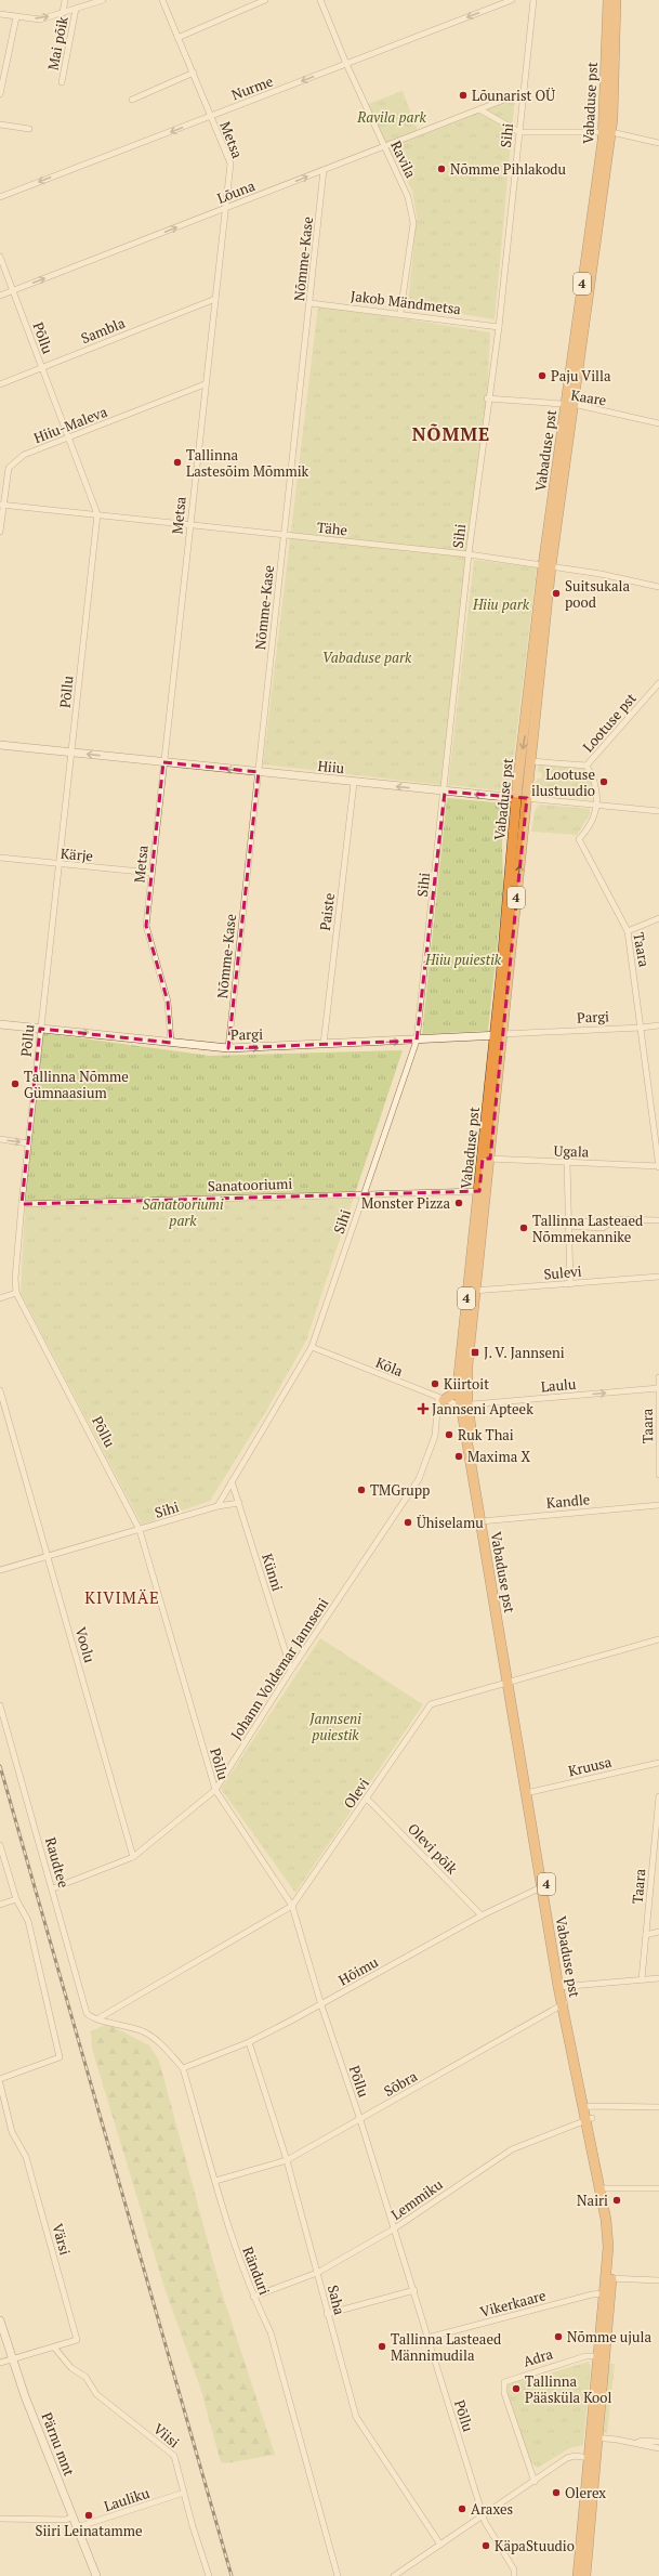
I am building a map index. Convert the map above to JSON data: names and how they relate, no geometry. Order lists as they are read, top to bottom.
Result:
{
  "streets": {
    "highway": ["Vabaduse pst", "4"],
    "street": [
      "Mai põik",
      "Nurme",
      "Sihi",
      "Metsa",
      "Ravila",
      "Lõuna",
      "Nõmme-Kase",
      "Jakob Mändmetsa",
      "Sambla",
      "Põllu",
      "Kaare",
      "Hiiu-Maleva",
      "Tähe",
      "Lootuse pst",
      "Hiiu",
      "Kärje",
      "Paiste",
      "Taara",
      "Pargi",
      "Ugala",
      "Sanatooriumi",
      "Sulevi",
      "Kõla",
      "Laulu",
      "Kandle",
      "Künni",
      "Voolu",
      "Johann Voldemar Jannseni",
      "Kruusa",
      "Olevi",
      "Olevi põik",
      "Raudtee",
      "Hõimu",
      "Sõbra",
      "Lemmiku",
      "Värsi",
      "Ränduri",
      "Saha",
      "Vikerkaare",
      "Adra",
      "Viisi",
      "Pärnu mnt",
      "Lauliku"
    ]
  },
  "crossings": [
    ["Nurme", "Metsa"],
    ["Nurme", "Ravila"],
    ["Vabaduse pst", "Kaare"],
    ["Vabaduse pst", "Tähe"],
    ["Vabaduse pst", "Hiiu"],
    ["Vabaduse pst", "Pargi"],
    ["Vabaduse pst", "Ugala"],
    ["Vabaduse pst", "Sanatooriumi"],
    ["Vabaduse pst", "Sulevi"],
    ["Vabaduse pst", "Kõla"],
    ["Vabaduse pst", "Laulu"],
    ["Vabaduse pst", "Kandle"],
    ["Vabaduse pst", "Kruusa"],
    ["Vabaduse pst", "Olevi"],
    ["Vabaduse pst", "Hõimu"],
    ["Vabaduse pst", "Sõbra"],
    ["Vabaduse pst", "Lemmiku"],
    ["Vabaduse pst", "Vikerkaare"],
    ["Vabaduse pst", "Adra"],
    ["Sihi", "Lõuna"],
    ["Sihi", "Jakob Mändmetsa"],
    ["Sihi", "Põllu"],
    ["Sihi", "Kaare"],
    ["Sihi", "Tähe"],
    ["Sihi", "Hiiu"],
    ["Sihi", "Pargi"],
    ["Sihi", "Sanatooriumi"],
    ["Sihi", "Kõla"],
    ["Sihi", "Künni"],
    ["Sihi", "Voolu"],
    ["Metsa", "Lõuna"],
    ["Metsa", "Sambla"],
    ["Metsa", "Hiiu-Maleva"],
    ["Metsa", "Tähe"],
    ["Metsa", "Hiiu"],
    ["Metsa", "Kärje"],
    ["Metsa", "Pargi"],
    ["Ravila", "Lõuna"],
    ["Ravila", "Jakob Mändmetsa"],
    ["Lõuna", "Nõmme-Kase"],
    ["Lõuna", "Põllu"],
    ["Nõmme-Kase", "Jakob Mändmetsa"],
    ["Nõmme-Kase", "Tähe"],
    ["Nõmme-Kase", "Hiiu"],
    ["Nõmme-Kase", "Pargi"],
    ["Sambla", "Põllu"],
    ["Põllu", "Hiiu-Maleva"],
    ["Põllu", "Tähe"],
    ["Põllu", "Hiiu"],
    ["Põllu", "Kärje"],
    ["Põllu", "Pargi"],
    ["Põllu", "Sanatooriumi"],
    ["Põllu", "Johann Voldemar Jannseni"],
    ["Põllu", "Olevi"],
    ["Põllu", "Hõimu"],
    ["Põllu", "Sõbra"],
    ["Põllu", "Lemmiku"],
    ["Põllu", "Vikerkaare"],
    ["Hiiu-Maleva", "Tähe"],
    ["Lootuse pst", "Hiiu"],
    ["Lootuse pst", "Taara"],
    ["Hiiu", "Paiste"],
    ["Hiiu", "Taara"],
    ["Paiste", "Pargi"],
    ["Taara", "Pargi"],
    ["Taara", "Ugala"],
    ["Taara", "Laulu"],
    ["Kõla", "Laulu"],
    ["Kõla", "Johann Voldemar Jannseni"],
    ["Künni", "Johann Voldemar Jannseni"],
    ["Voolu", "Johann Voldemar Jannseni"],
    ["Johann Voldemar Jannseni", "Raudtee"],
    ["Olevi", "Olevi põik"],
    ["Olevi", "Raudtee"],
    ["Olevi", "Ränduri"],
    ["Olevi põik", "Hõimu"],
    ["Raudtee", "Ränduri"],
    ["Hõimu", "Ränduri"],
    ["Hõimu", "Saha"],
    ["Sõbra", "Ränduri"],
    ["Sõbra", "Saha"],
    ["Lemmiku", "Ränduri"],
    ["Lemmiku", "Saha"],
    ["Värsi", "Viisi"],
    ["Värsi", "Pärnu mnt"],
    ["Viisi", "Lauliku"],
    ["Pärnu mnt", "Lauliku"]
  ],
  "one_way": [
    "Nurme",
    "Lõuna",
    "Hiiu",
    "Pargi",
    "Laulu"
  ],
  "districts": ["NÕMME", "KIVIMÄE"],
  "parks": [
    "Ravila park",
    "Hiiu park",
    "Vabaduse park",
    "Hiiu puiestik",
    "Sanatooriumi park",
    "Jannseni puiestik"
  ],
  "places": {
    "other": [
      "Lõunarist OÜ",
      "Nõmme Pihlakodu",
      "Paju Villa",
      "Tallinna Lastesõim Mõmmik",
      "Suitsukala pood",
      "Lootuse ilustuudio",
      "Tallinna Nõmme Gümnaasium",
      "Monster Pizza",
      "Tallinna Lasteaed Nõmmekannike",
      "Kiirtoit",
      "Ruk Thai",
      "Maxima X",
      "TMGrupp",
      "Ühiselamu",
      "Nairi",
      "Nõmme ujula",
      "Tallinna Lasteaed Männimudila",
      "Tallinna Pääsküla Kool",
      "Olerex",
      "Araxes",
      "Siiri Leinatamme",
      "KäpaStuudio"
    ],
    "transit": ["J. V. Jannseni"],
    "health": ["Jannseni Apteek"]
  }
}
